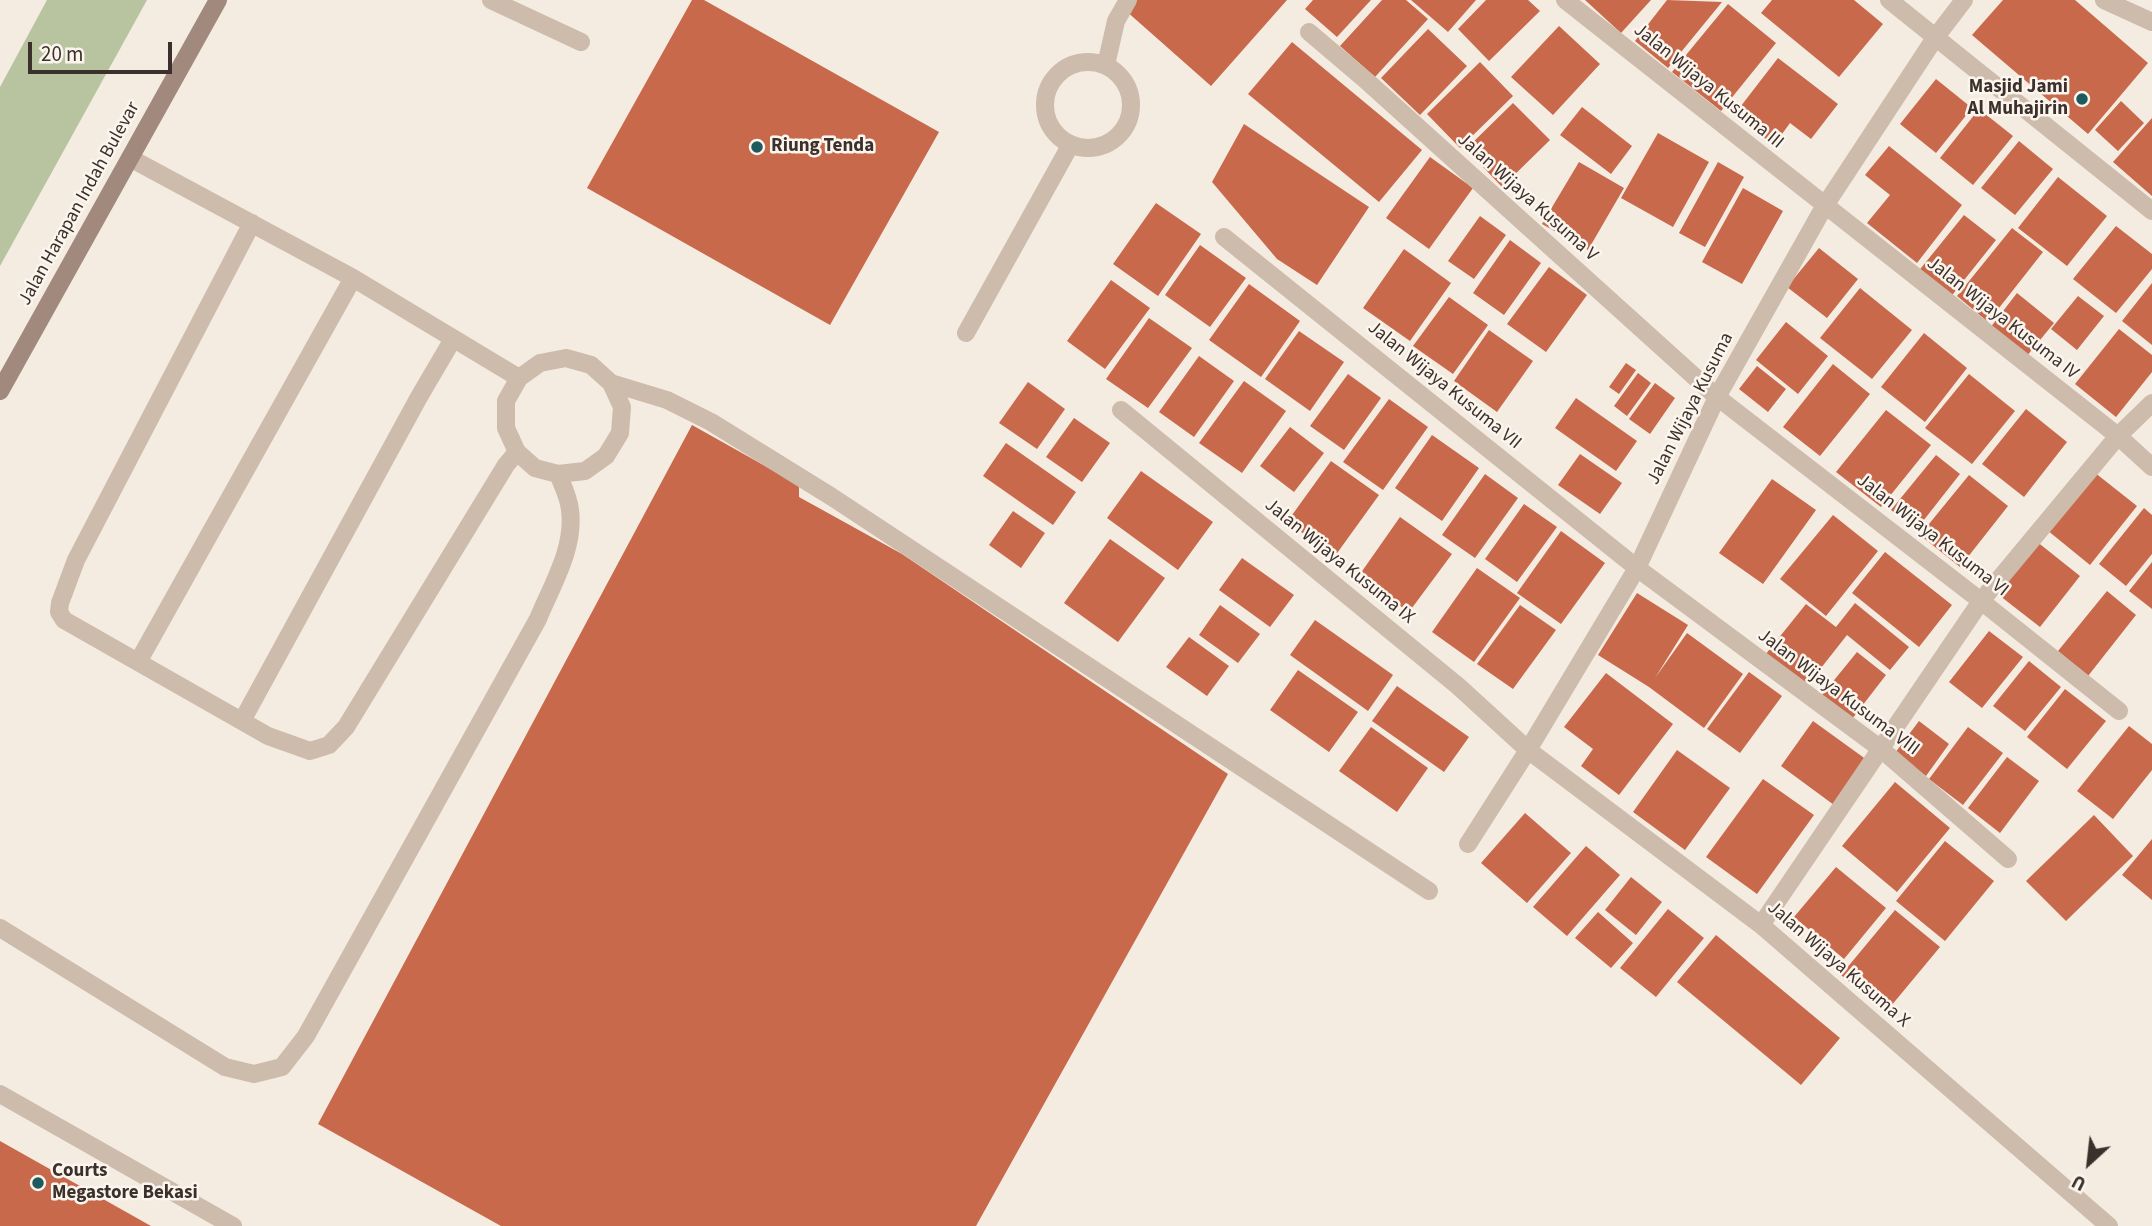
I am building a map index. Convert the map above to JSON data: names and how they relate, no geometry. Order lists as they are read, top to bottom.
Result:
{
  "streets": {
    "street": [
      "Jalan Wijaya Kusuma III",
      "Jalan Wijaya Kusuma V",
      "Jalan Harapan Indah Bulevar",
      "Jalan Wijaya Kusuma IV",
      "Jalan Wijaya Kusuma VII",
      "Jalan Wijaya Kusuma",
      "Jalan Wijaya Kusuma VI",
      "Jalan Wijaya Kusuma IX",
      "Jalan Wijaya Kusuma VIII",
      "Jalan Wijaya Kusuma X"
    ]
  },
  "crossings": [
    ["Jalan Wijaya Kusuma III", "Jalan Wijaya Kusuma IV"],
    ["Jalan Wijaya Kusuma III", "Jalan Wijaya Kusuma"],
    ["Jalan Wijaya Kusuma V", "Jalan Wijaya Kusuma"],
    ["Jalan Wijaya Kusuma V", "Jalan Wijaya Kusuma VI"],
    ["Jalan Wijaya Kusuma IV", "Jalan Wijaya Kusuma"],
    ["Jalan Wijaya Kusuma VII", "Jalan Wijaya Kusuma"],
    ["Jalan Wijaya Kusuma VII", "Jalan Wijaya Kusuma VIII"],
    ["Jalan Wijaya Kusuma", "Jalan Wijaya Kusuma VI"],
    ["Jalan Wijaya Kusuma", "Jalan Wijaya Kusuma IX"],
    ["Jalan Wijaya Kusuma", "Jalan Wijaya Kusuma VIII"],
    ["Jalan Wijaya Kusuma", "Jalan Wijaya Kusuma X"],
    ["Jalan Wijaya Kusuma IX", "Jalan Wijaya Kusuma X"]
  ],
  "places": ["Masjid Jami Al Muhajirin", "Riung Tenda", "Courts Megastore Bekasi"],
  "scale_bar": "20 m",
  "north": "bottom left"
}
